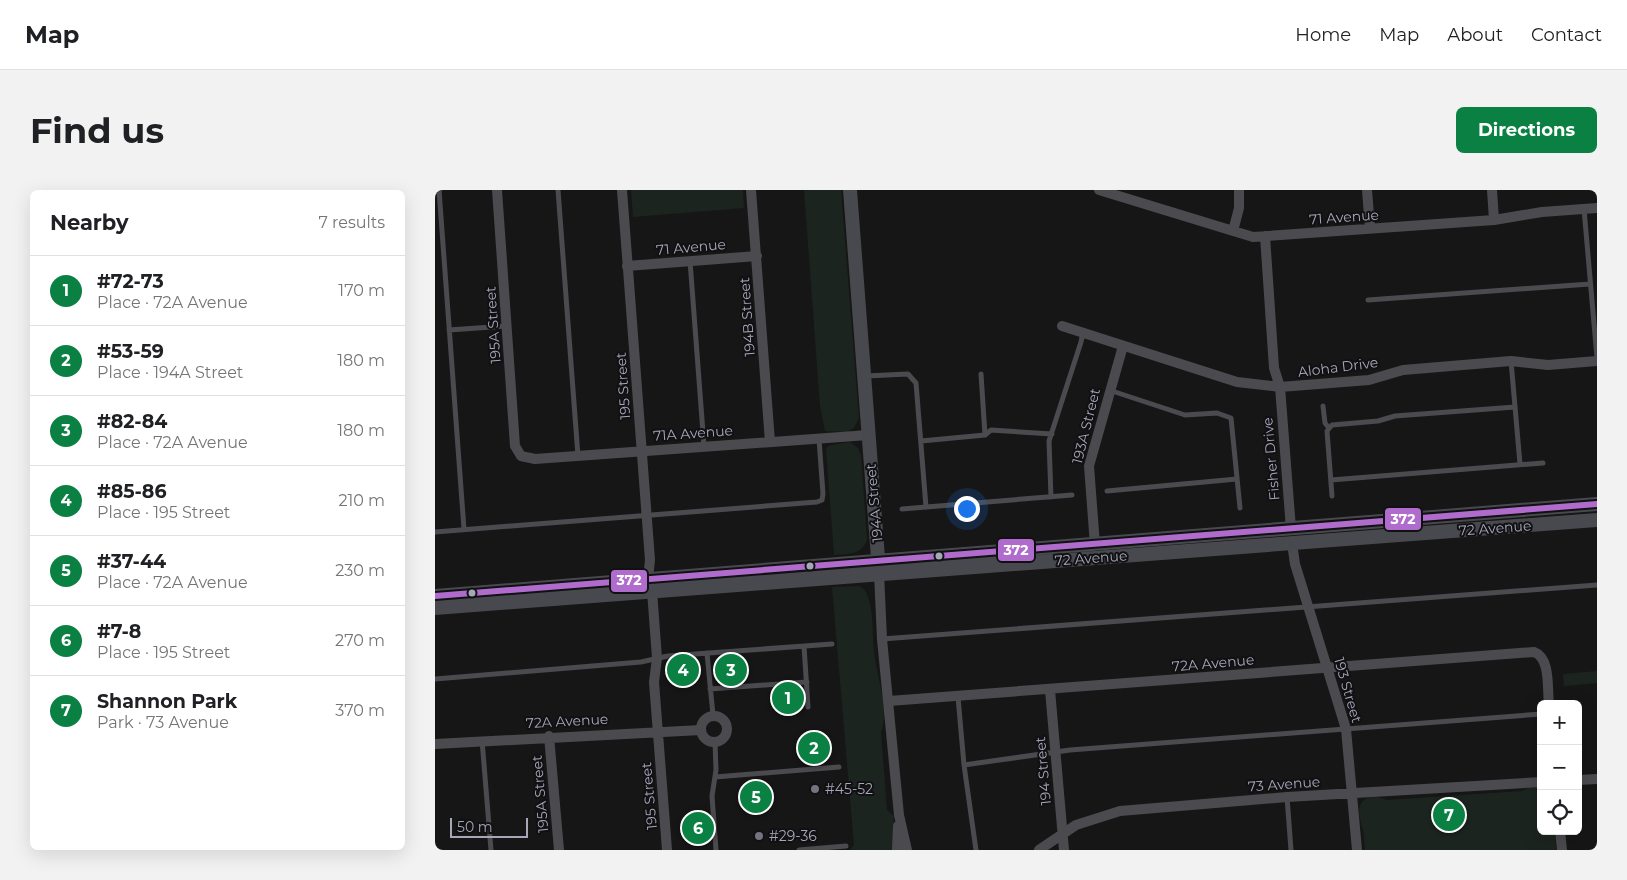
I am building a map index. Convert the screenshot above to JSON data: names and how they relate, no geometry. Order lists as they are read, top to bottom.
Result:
{
  "streets": {
    "main road": ["194A Street", "72 Avenue"],
    "street": [
      "71 Avenue",
      "194B Street",
      "195A Street",
      "Aloha Drive",
      "195 Street",
      "193A Street",
      "71A Avenue",
      "Fisher Drive",
      "72A Avenue",
      "193 Street",
      "194 Street",
      "73 Avenue"
    ]
  },
  "crossings": [
    ["71 Avenue", "194B Street"],
    ["71 Avenue", "195 Street"],
    ["71 Avenue", "Fisher Drive"],
    ["194B Street", "71A Avenue"],
    ["195A Street", "71A Avenue"],
    ["195A Street", "72A Avenue"],
    ["Aloha Drive", "193A Street"],
    ["Aloha Drive", "Fisher Drive"],
    ["195 Street", "71A Avenue"],
    ["195 Street", "72 Avenue"],
    ["195 Street", "72A Avenue"],
    ["193A Street", "72 Avenue"],
    ["71A Avenue", "194A Street"],
    ["Fisher Drive", "72 Avenue"],
    ["Fisher Drive", "193 Street"],
    ["194A Street", "72 Avenue"],
    ["194A Street", "72A Avenue"],
    ["72 Avenue", "193 Street"],
    ["72A Avenue", "193 Street"],
    ["72A Avenue", "194 Street"],
    ["193 Street", "73 Avenue"],
    ["194 Street", "73 Avenue"]
  ],
  "places": ["#45-52", "#29-36"],
  "lines": ["transit line 372"],
  "scale_bar": "50 m",
  "page": {
    "header": "Map",
    "nav": [
      "Home",
      "Map",
      "About",
      "Contact"
    ],
    "buttons": "Directions",
    "title": "Find us",
    "heading": ["Nearby", "7 results"],
    "list": [
      {
        "mark": "1",
        "name": "#72-73",
        "note": "Place · 72A Avenue",
        "value": "170 m"
      },
      {
        "mark": "2",
        "name": "#53-59",
        "note": "Place · 194A Street",
        "value": "180 m"
      },
      {
        "mark": "3",
        "name": "#82-84",
        "note": "Place · 72A Avenue",
        "value": "180 m"
      },
      {
        "mark": "4",
        "name": "#85-86",
        "note": "Place · 195 Street",
        "value": "210 m"
      },
      {
        "mark": "5",
        "name": "#37-44",
        "note": "Place · 72A Avenue",
        "value": "230 m"
      },
      {
        "mark": "6",
        "name": "#7-8",
        "note": "Place · 195 Street",
        "value": "270 m"
      },
      {
        "mark": "7",
        "name": "Shannon Park",
        "note": "Park · 73 Avenue",
        "value": "370 m"
      }
    ],
    "pins": [
      "3",
      "4",
      "1",
      "2",
      "5",
      "7",
      "6"
    ],
    "map_buttons": ["+", "−"],
    "scale": "50 m"
  }
}
